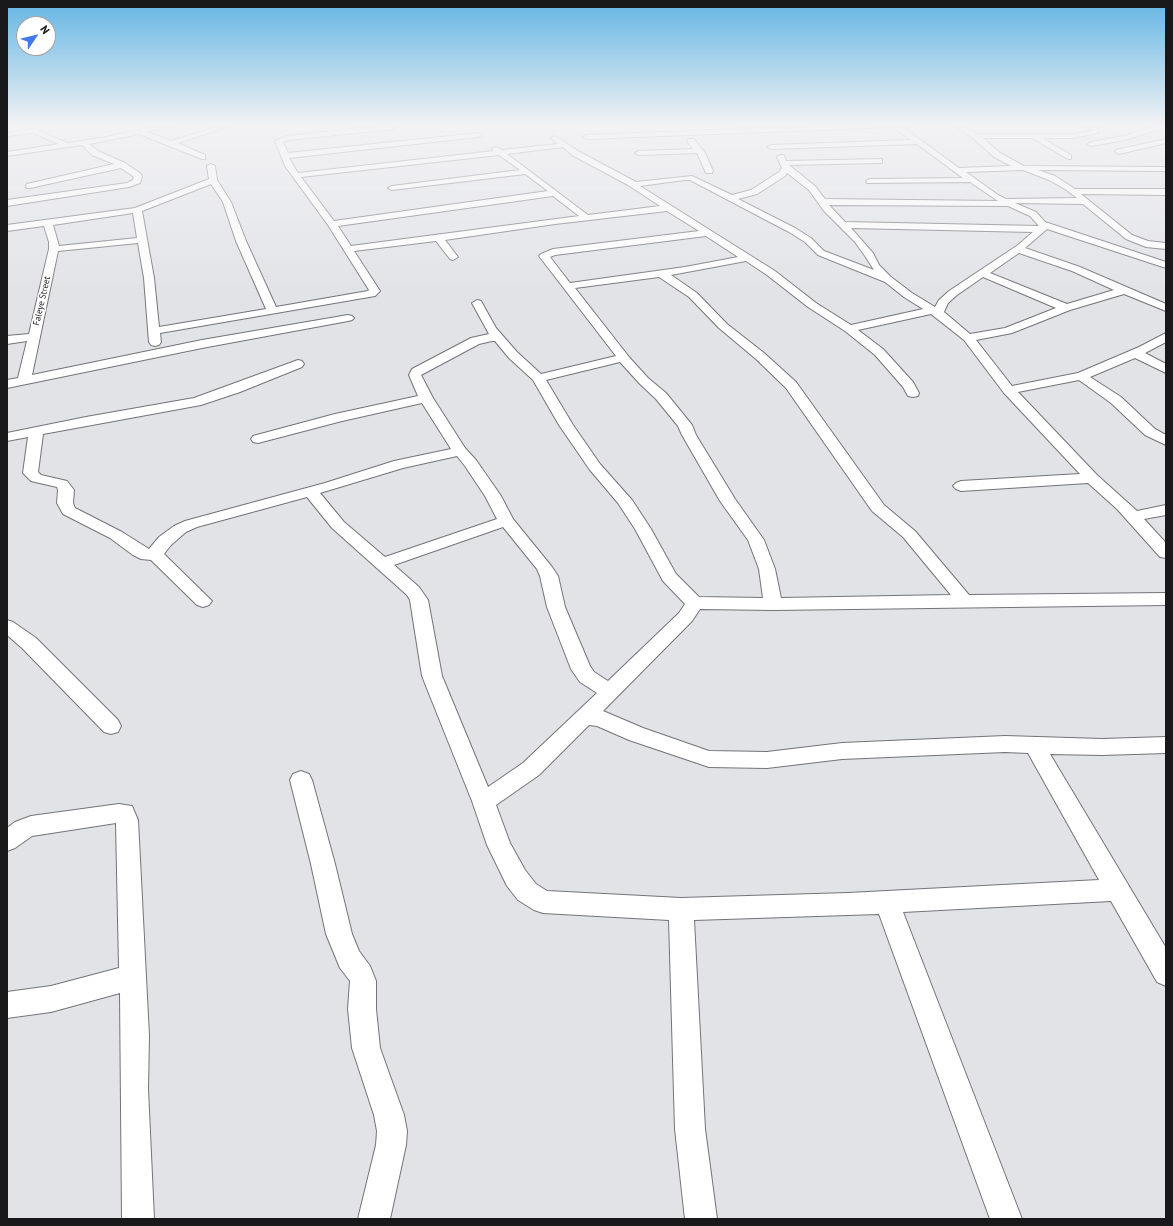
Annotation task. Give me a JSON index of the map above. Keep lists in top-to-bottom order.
{
  "streets": {
    "street": ["Faleye Street"]
  },
  "north": "top right"
}
